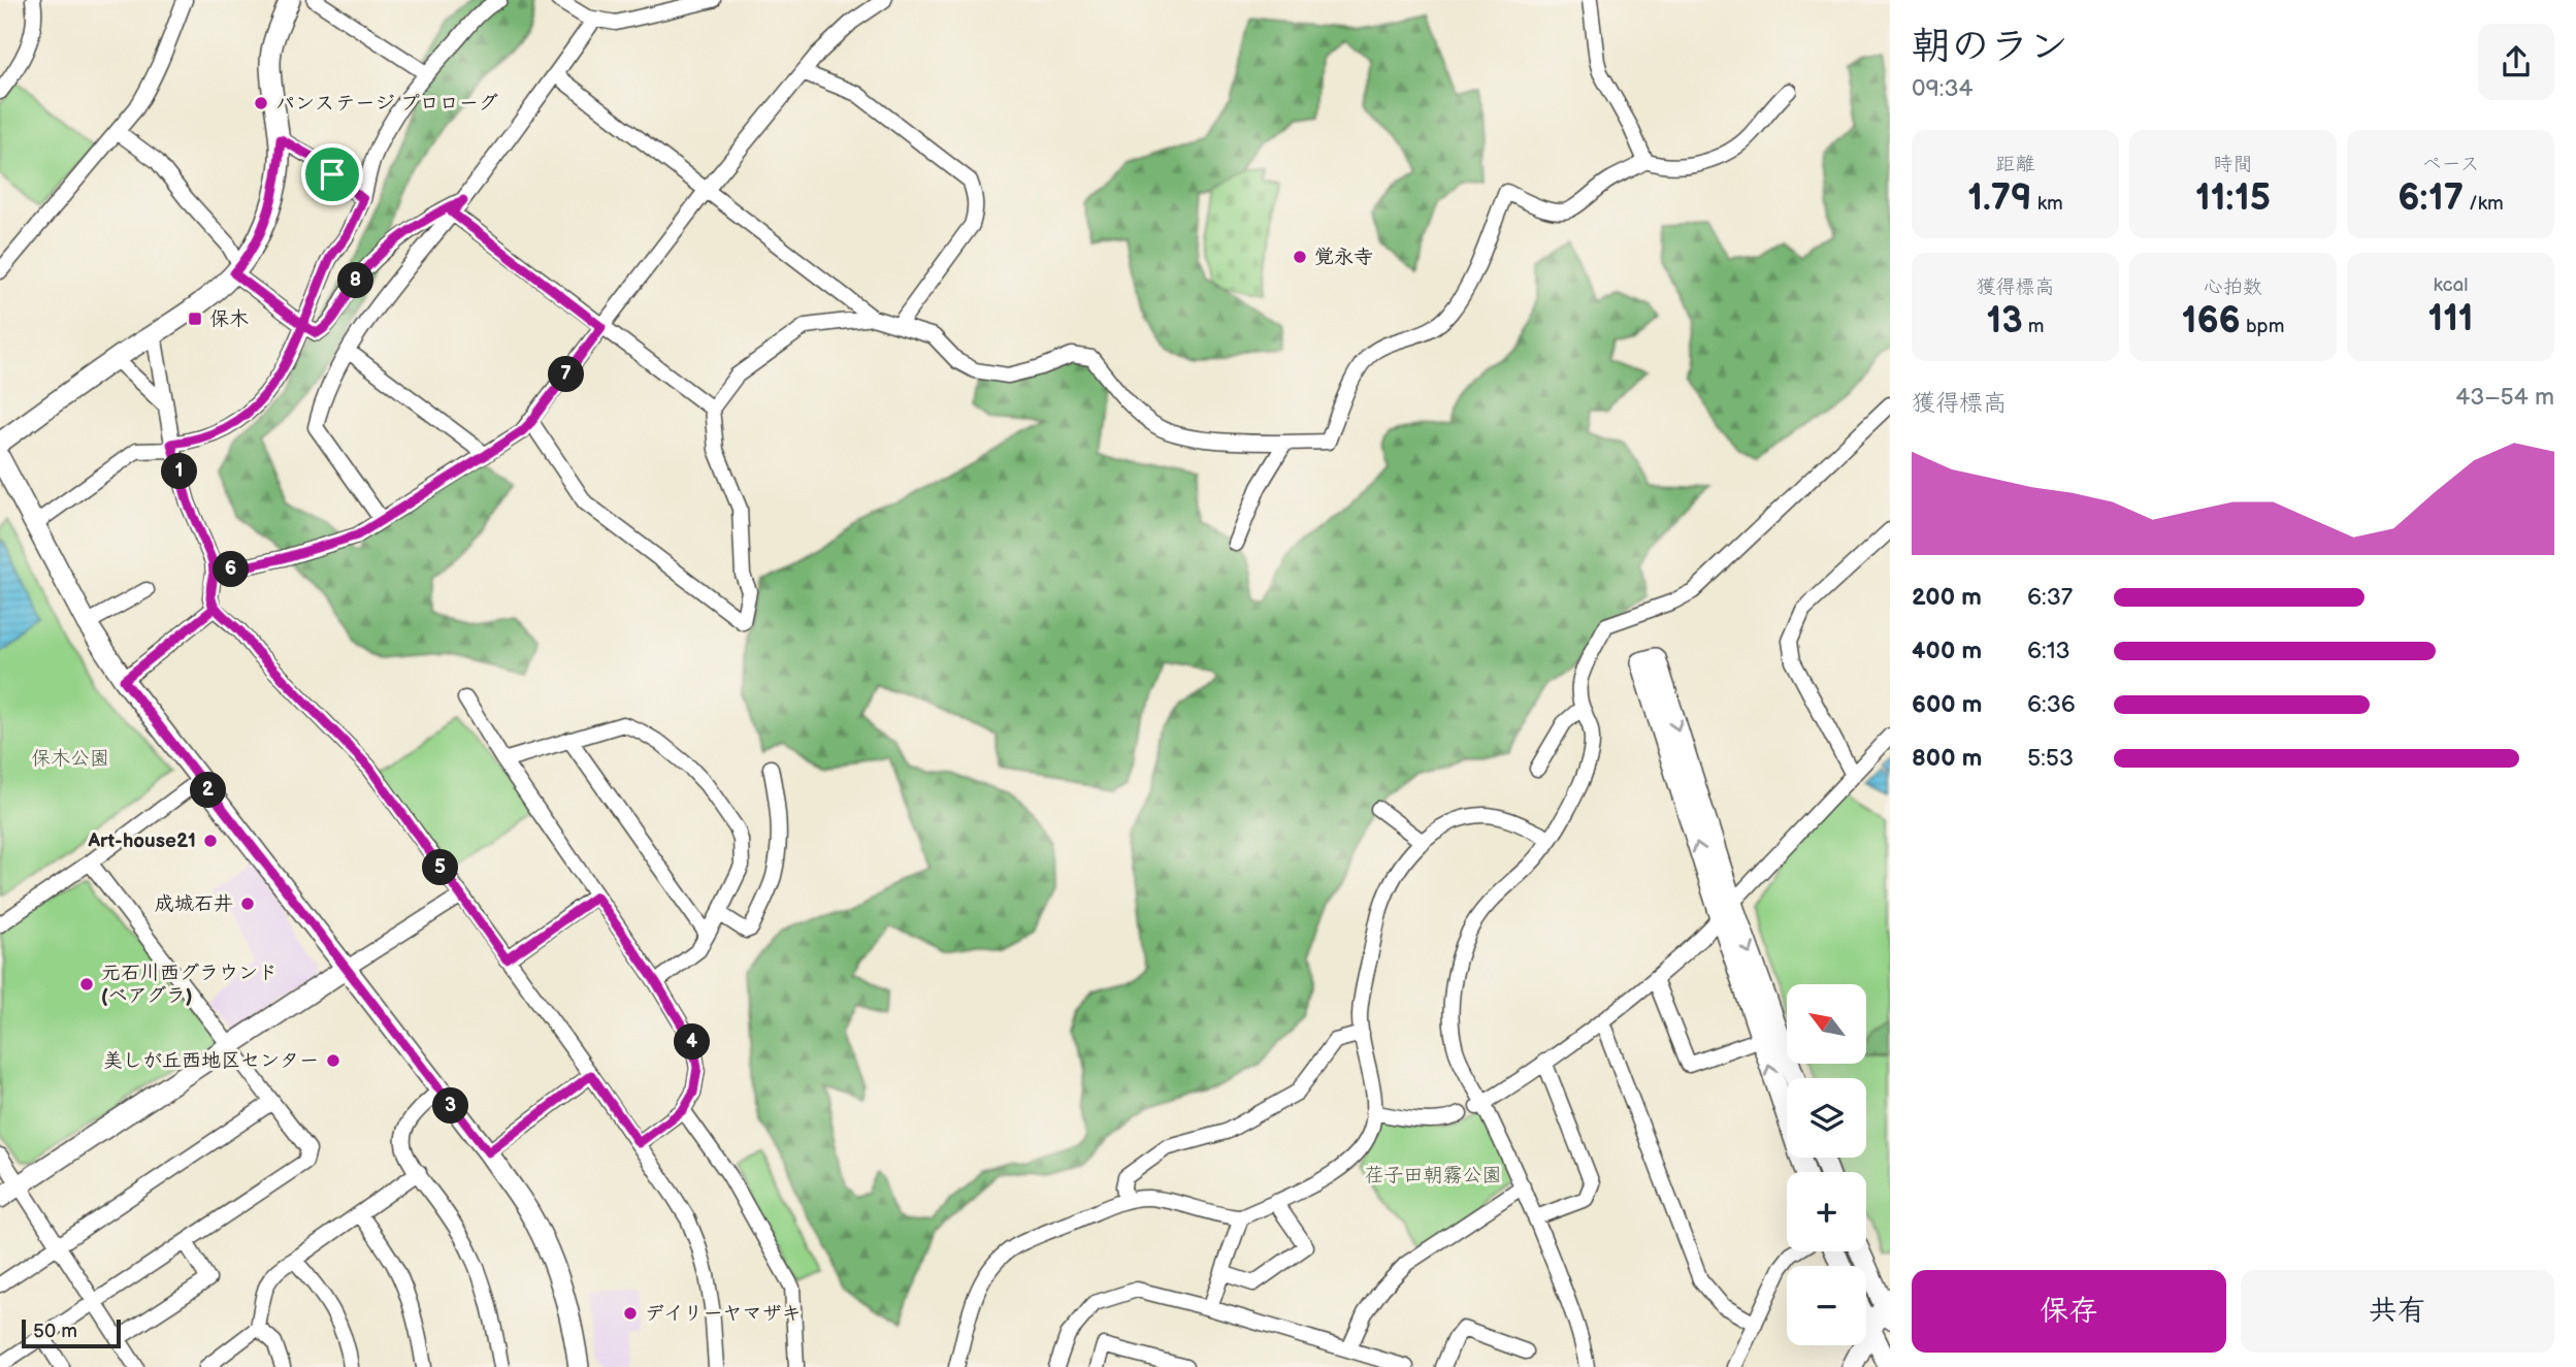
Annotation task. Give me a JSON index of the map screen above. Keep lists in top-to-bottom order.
{
  "parks": ["保木公園", "荏子田朝霧公園"],
  "places": {
    "other": [
      "パンステージ プロローグ",
      "覚永寺",
      "Art-house21",
      "成城石井",
      "元石川西グラウンド (ベアグラ)",
      "美しが丘西地区センター",
      "デイリーヤマザキ"
    ],
    "transit": ["保木"]
  },
  "scale_bar": "50 m",
  "north": "top left",
  "page": {
    "heading": ["朝のラン", "09:34"],
    "stats": [
      ["距離", "1.79 km"],
      ["時間", "11:15"],
      ["ペース", "6:17 /km"],
      ["獲得標高", "13 m"],
      ["心拍数", "166 bpm"],
      ["kcal", "111"]
    ],
    "pins": [
      "8",
      "7",
      "1",
      "6",
      "2",
      "5",
      "4",
      "3"
    ],
    "chart": ["獲得標高", "43–54 m"],
    "list": [
      {
        "name": "200 m",
        "note": "6:37"
      },
      {
        "name": "400 m",
        "note": "6:13"
      },
      {
        "name": "600 m",
        "note": "6:36"
      },
      {
        "name": "800 m",
        "note": "5:53"
      }
    ],
    "map_buttons": ["+", "−"],
    "buttons": ["保存", "共有"],
    "scale": "50 m"
  }
}
